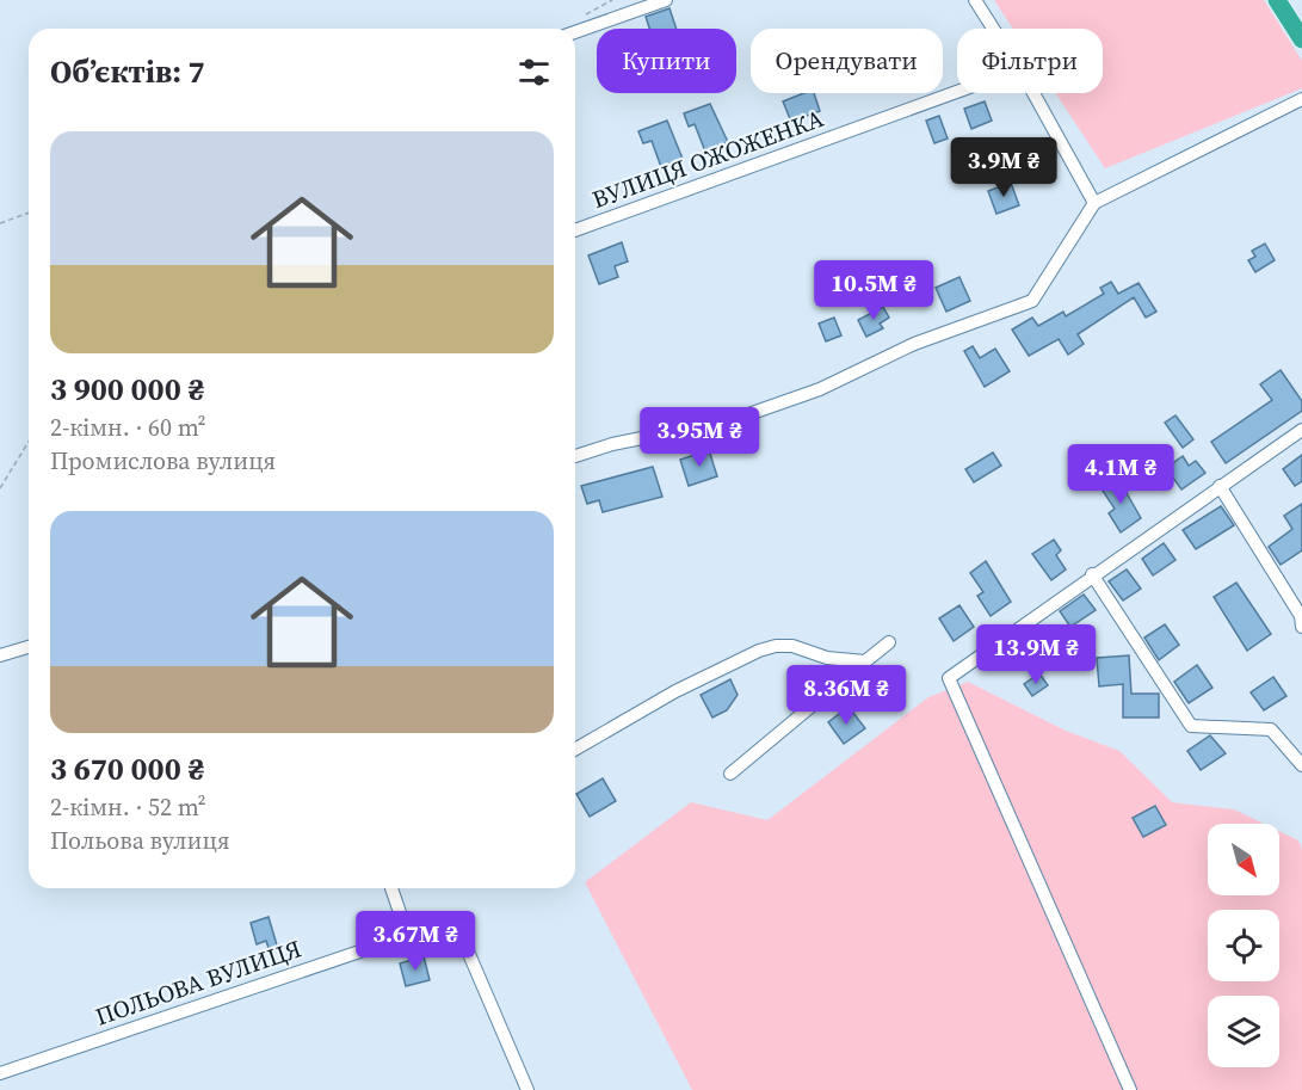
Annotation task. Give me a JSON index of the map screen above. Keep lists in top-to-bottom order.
{
  "streets": {
    "street": ["ВУЛИЦЯ ОЖОЖЕНКА", "ПОЛЬОВА ВУЛИЦЯ"]
  },
  "north": "bottom right",
  "page": {
    "chip": ["Купити", "Орендувати", "Фільтри"],
    "heading": "Об’єктів: 7",
    "list": [
      {
        "name": "3 900 000 ₴",
        "note": "2-кімн. · 60 m² · Промислова вулиця"
      },
      {
        "name": "3 670 000 ₴",
        "note": "2-кімн. · 52 m² · Польова вулиця"
      }
    ],
    "price": [
      "3.9M ₴",
      "10.5M ₴",
      "3.95M ₴",
      "4.1M ₴",
      "13.9M ₴",
      "8.36M ₴",
      "3.67M ₴"
    ]
  }
}
